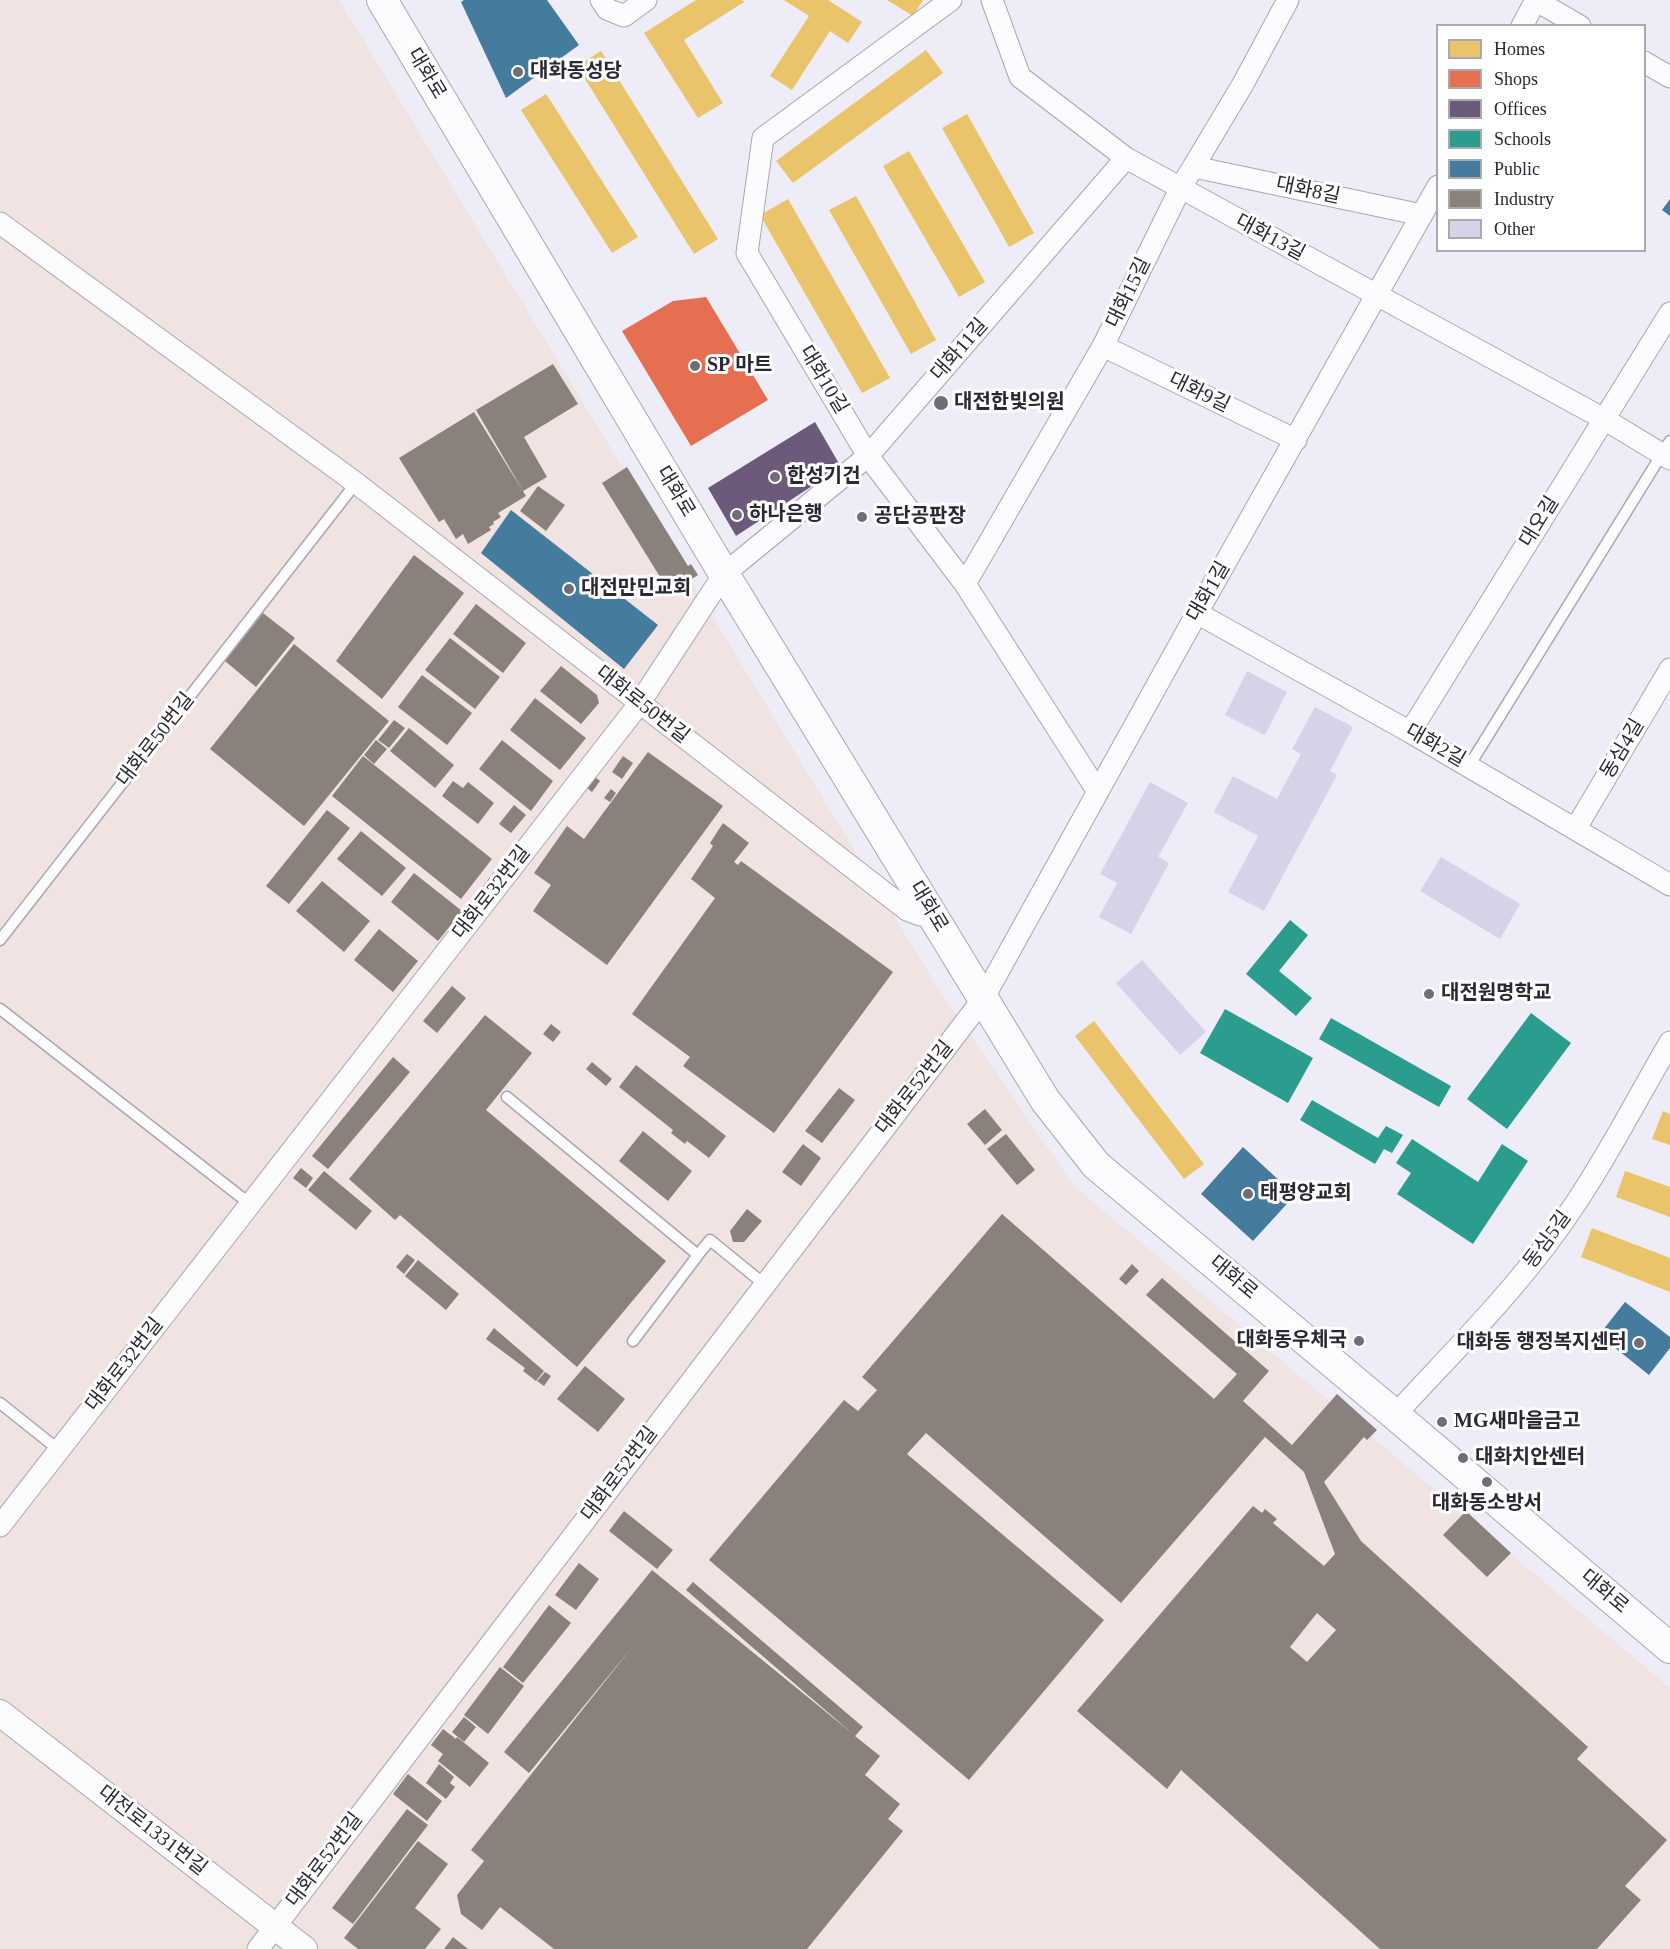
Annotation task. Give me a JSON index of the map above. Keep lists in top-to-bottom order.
{
  "streets": {
    "main road": ["대화로"],
    "street": [
      "대화8길",
      "대화13길",
      "대화15길",
      "대화11길",
      "대화10길",
      "대화9길",
      "대오길",
      "대화1길",
      "대화로50번길",
      "대화2길",
      "동심4길",
      "대화로32번길",
      "대화로52번길",
      "동심5길",
      "대전로1331번길"
    ]
  },
  "crossings": [
    ["대화로", "대화11길"],
    ["대화로", "대화1길"],
    ["대화로", "대화로50번길"],
    ["대화로", "대화로32번길"],
    ["대화로", "대화로52번길"],
    ["대화로", "동심5길"],
    ["대화8길", "대화15길"],
    ["대화8길", "대화1길"],
    ["대화13길", "대화15길"],
    ["대화13길", "대화11길"],
    ["대화13길", "대오길"],
    ["대화13길", "대화1길"],
    ["대화15길", "대화10길"],
    ["대화15길", "대화9길"],
    ["대화11길", "대화10길"],
    ["대화11길", "대화로32번길"],
    ["대화10길", "대화1길"],
    ["대화9길", "대화1길"],
    ["대오길", "대화2길"],
    ["대화1길", "대화2길"],
    ["대화1길", "대화로52번길"],
    ["대화로50번길", "대화로32번길"],
    ["대화2길", "동심4길"],
    ["대화로52번길", "대전로1331번길"]
  ],
  "places": [
    "대화동성당",
    "SP 마트",
    "대전한빛의원",
    "한성기건",
    "하나은행",
    "공단공판장",
    "대전만민교회",
    "대전원명학교",
    "태평양교회",
    "대화동우체국",
    "대화동 행정복지센터",
    "MG새마을금고",
    "대화치안센터",
    "대화동소방서"
  ],
  "legend": [
    "Homes",
    "Shops",
    "Offices",
    "Schools",
    "Public",
    "Industry",
    "Other"
  ]
}
